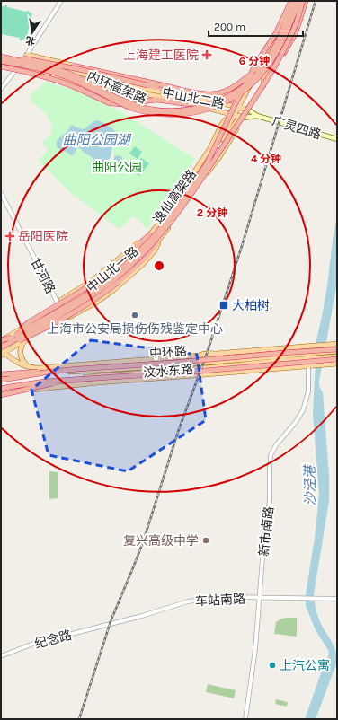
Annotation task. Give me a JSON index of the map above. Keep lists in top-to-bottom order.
{
  "streets": {
    "highway": ["内环高架路", "逸仙高架路", "中环路"],
    "main road": [
      "中山北二路",
      "广灵四路",
      "中山北一路",
      "汶水东路"
    ],
    "street": [
      "甘河路",
      "新市南路",
      "车站南路",
      "纪念路"
    ]
  },
  "crossings": [
    ["内环高架路", "中山北二路"],
    ["内环高架路", "中山北一路"],
    ["中山北二路", "广灵四路"],
    ["中山北二路", "中山北一路"],
    ["广灵四路", "中山北一路"],
    ["逸仙高架路", "中山北一路"],
    ["逸仙高架路", "汶水东路"],
    ["中山北一路", "甘河路"],
    ["中环路", "汶水东路"],
    ["汶水东路", "新市南路"],
    ["新市南路", "车站南路"],
    ["车站南路", "纪念路"]
  ],
  "water": ["曲阳公园湖", "沙泾港"],
  "parks": ["曲阳公园"],
  "places": {
    "health": ["上海建工医院", "岳阳医院"],
    "transit": ["大柏树"],
    "other": ["上海市公安局损伤伤残鉴定中心", "复兴高级中学", "上汽公寓"]
  },
  "scale_bar": "200 m",
  "north": "bottom",
  "rings": ["6 分钟", "4 分钟", "2 分钟"]
}
